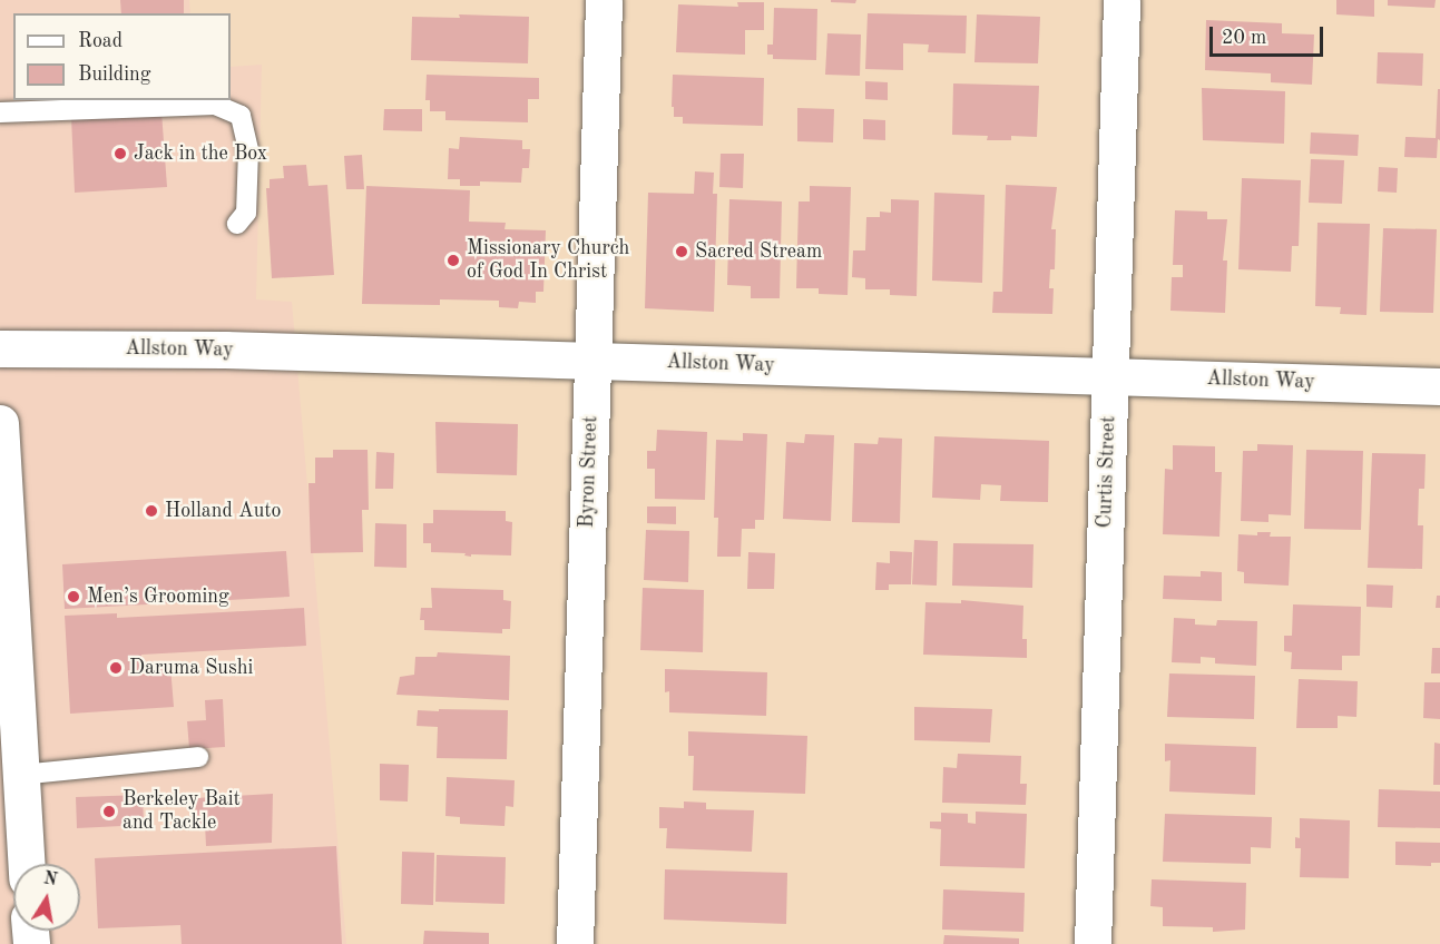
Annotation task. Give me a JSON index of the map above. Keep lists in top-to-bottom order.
{
  "streets": {
    "street": ["Allston Way", "Byron Street", "Curtis Street"]
  },
  "crossings": [
    ["Allston Way", "Byron Street"],
    ["Allston Way", "Curtis Street"]
  ],
  "places": [
    "Jack in the Box",
    "Sacred Stream",
    "Missionary Church of God In Christ",
    "Holland Auto",
    "Men’s Grooming",
    "Daruma Sushi",
    "Berkeley Bait and Tackle"
  ],
  "legend": ["Road", "Building"],
  "scale_bar": "20 m",
  "north": "top"
}
